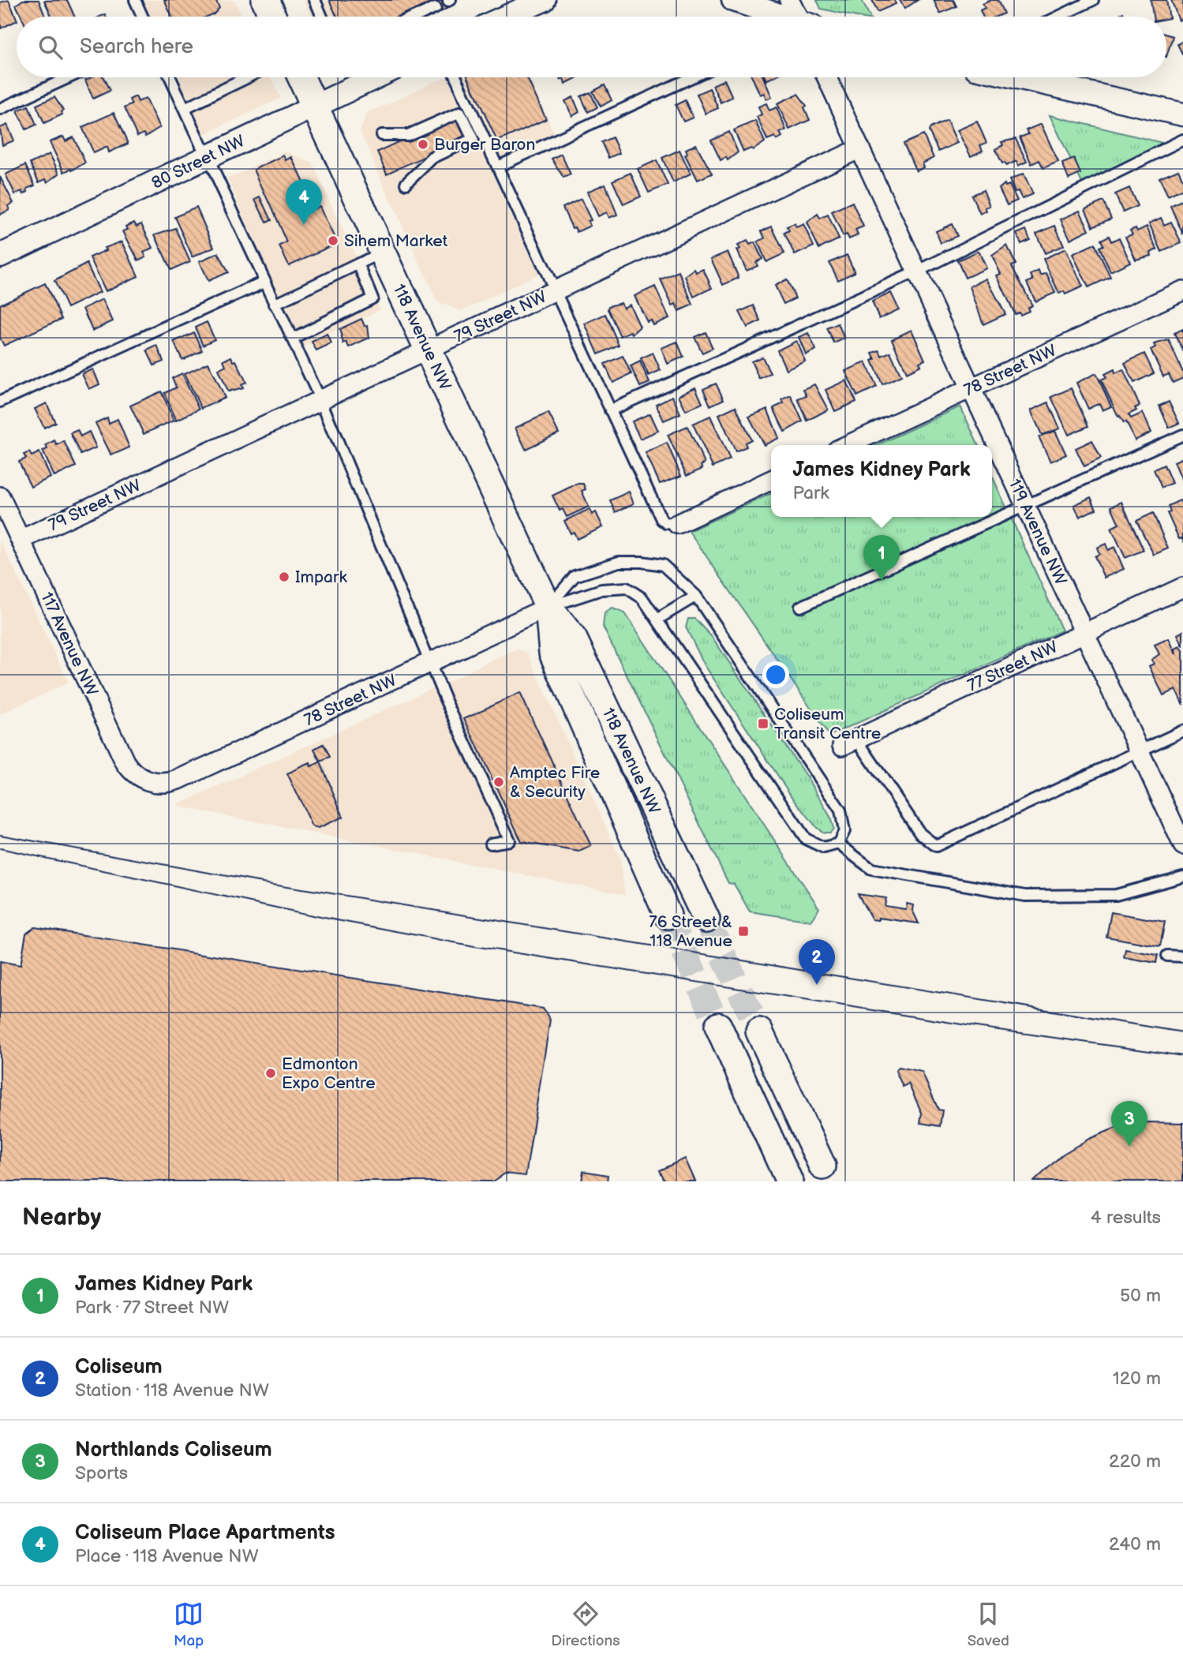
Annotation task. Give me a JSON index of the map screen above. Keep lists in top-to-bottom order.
{
  "streets": {
    "main road": ["118 Avenue NW"],
    "street": [
      "80 Street NW",
      "79 Street NW",
      "78 Street NW",
      "119 Avenue NW",
      "117 Avenue NW",
      "77 Street NW"
    ]
  },
  "crossings": [
    ["80 Street NW", "118 Avenue NW"],
    ["79 Street NW", "118 Avenue NW"],
    ["79 Street NW", "119 Avenue NW"],
    ["79 Street NW", "117 Avenue NW"],
    ["118 Avenue NW", "78 Street NW"],
    ["78 Street NW", "119 Avenue NW"],
    ["78 Street NW", "117 Avenue NW"],
    ["119 Avenue NW", "77 Street NW"]
  ],
  "places": {
    "other": [
      "Burger Baron",
      "Sihem Market",
      "Impark",
      "Amptec Fire & Security",
      "Edmonton Expo Centre"
    ],
    "transit": ["Coliseum Transit Centre", "76 Street & 118 Avenue"]
  },
  "page": {
    "search": "Search here",
    "pins": [
      "4",
      "1",
      "2",
      "3"
    ],
    "popup": ["James Kidney Park", "Park"],
    "heading": ["Nearby", "4 results"],
    "list": [
      {
        "mark": "1",
        "name": "James Kidney Park",
        "note": "Park · 77 Street NW",
        "value": "50 m"
      },
      {
        "mark": "2",
        "name": "Coliseum",
        "note": "Station · 118 Avenue NW",
        "value": "120 m"
      },
      {
        "mark": "3",
        "name": "Northlands Coliseum",
        "note": "Sports",
        "value": "220 m"
      },
      {
        "mark": "4",
        "name": "Coliseum Place Apartments",
        "note": "Place · 118 Avenue NW",
        "value": "240 m"
      }
    ],
    "nav": ["Map", "Directions", "Saved"]
  }
}
